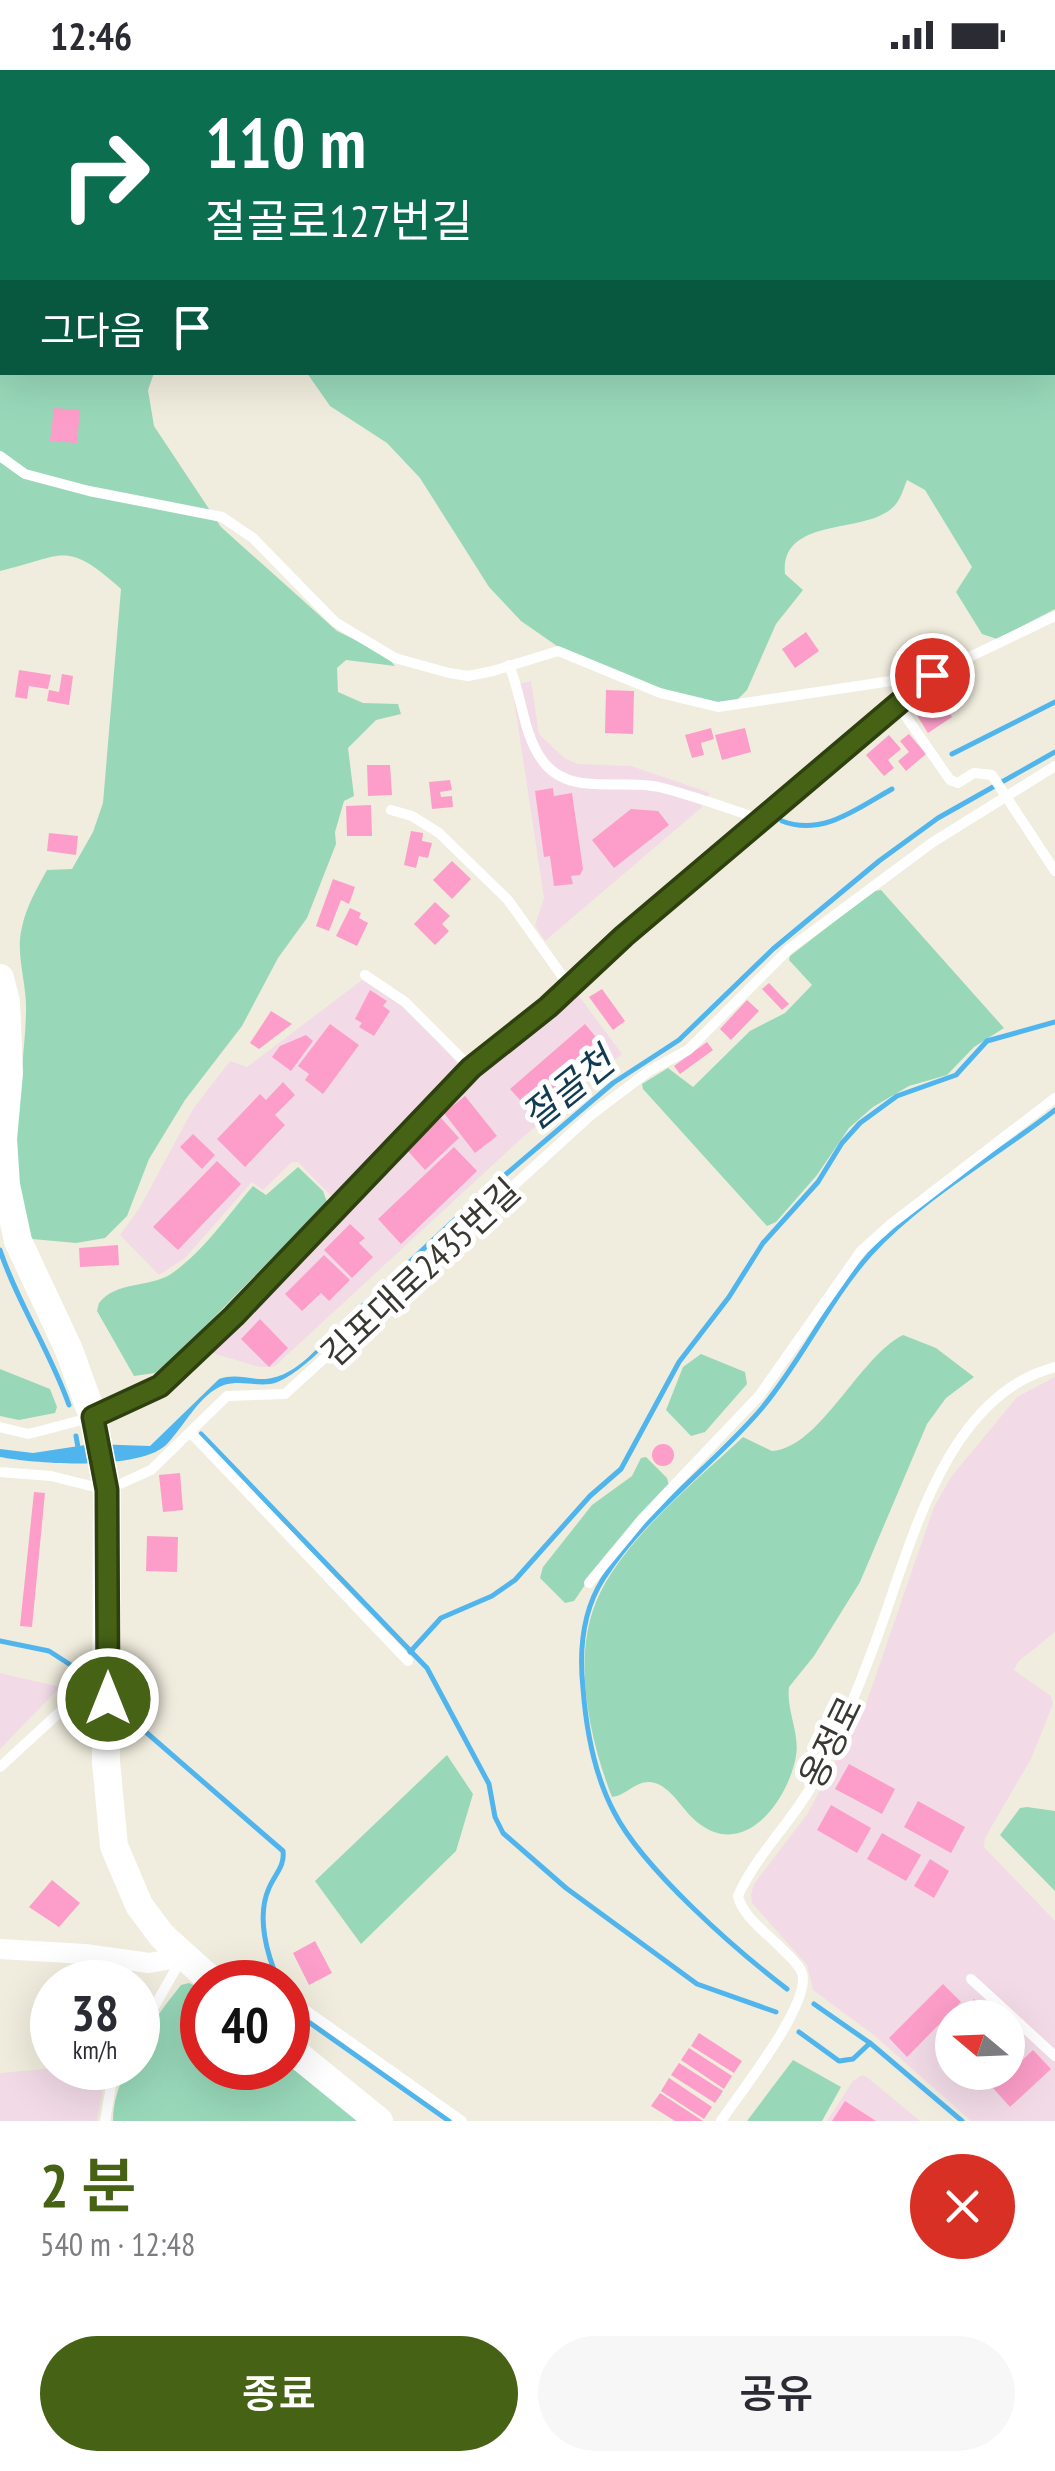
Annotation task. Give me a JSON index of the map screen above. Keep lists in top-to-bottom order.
{
  "streets": {
    "lane": ["김포대로2435번길", "옹정로"]
  },
  "water": ["절골천"],
  "north": "left",
  "page": {
    "status": "12:46",
    "turn": ["110 m", "절골로127번길"],
    "then": "그다음",
    "speed": "38 km/h",
    "limit": "40",
    "heading": ["2 분", "540 m · 12:48"],
    "buttons": ["종료", "공유"]
  }
}
